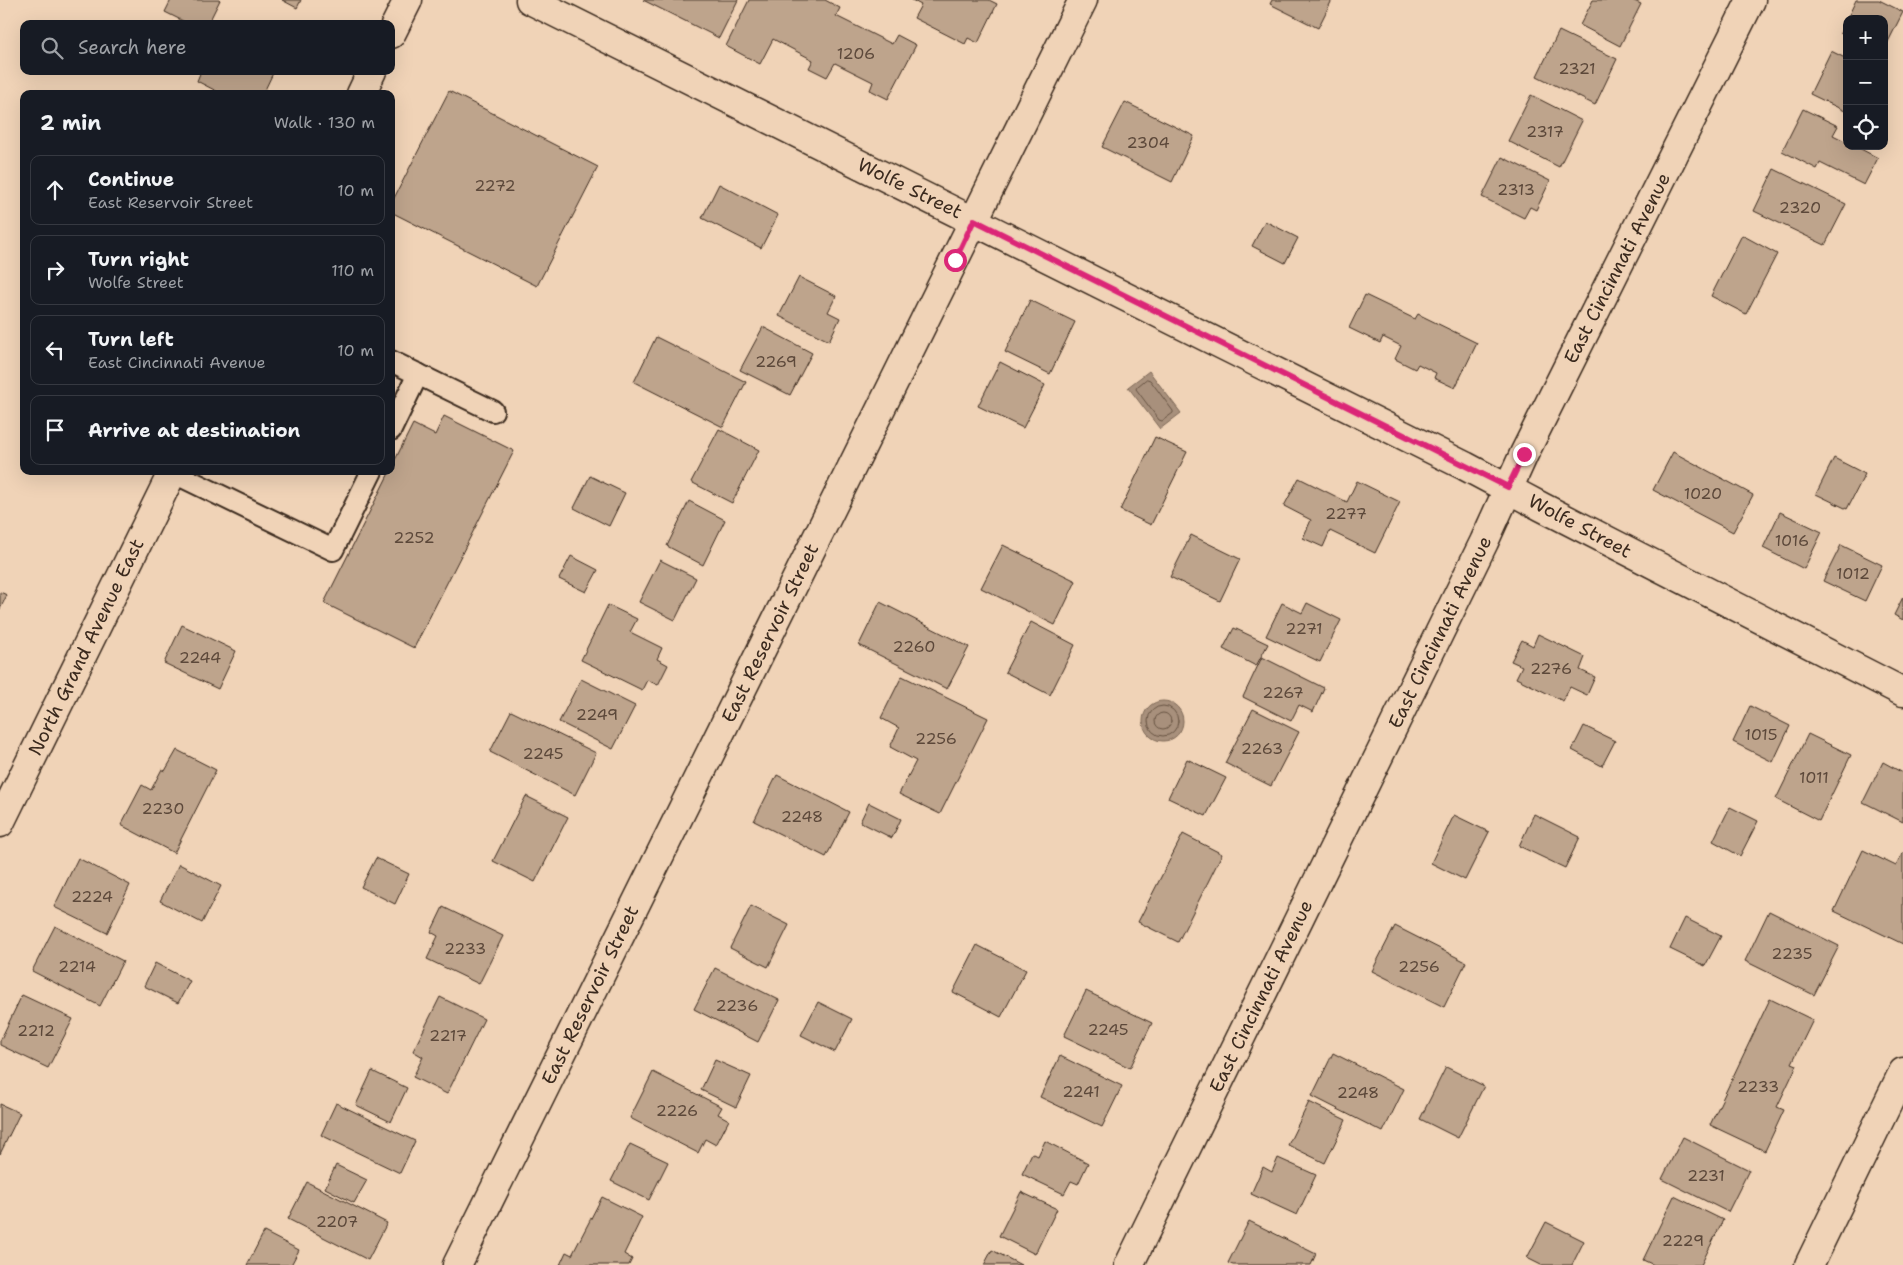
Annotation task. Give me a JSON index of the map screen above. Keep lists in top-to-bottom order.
{
  "streets": {
    "street": [
      "Wolfe Street",
      "East Cincinnati Avenue",
      "East Reservoir Street",
      "North Grand Avenue East"
    ]
  },
  "crossings": [
    ["Wolfe Street", "East Cincinnati Avenue"],
    ["Wolfe Street", "East Reservoir Street"]
  ],
  "house_numbers": [
    "1206",
    "2321",
    "2317",
    "2304",
    "2272",
    "2313",
    "2320",
    "2269",
    "1020",
    "2277",
    "2252",
    "1016",
    "1012",
    "2271",
    "2260",
    "2244",
    "2276",
    "2267",
    "2249",
    "1015",
    "2256",
    "2263",
    "2245",
    "1011",
    "2230",
    "2248",
    "2224",
    "2233",
    "2235",
    "2214",
    "2256",
    "2236",
    "2245",
    "2212",
    "2217",
    "2233",
    "2241",
    "2248",
    "2226",
    "2231",
    "2207",
    "2229"
  ],
  "page": {
    "map_buttons": ["+", "−"],
    "search": "Search here",
    "heading": ["2 min", "Walk · 130 m"],
    "list": [
      ["Continue", "East Reservoir Street", "10 m"],
      ["Turn right", "Wolfe Street", "110 m"],
      ["Turn left", "East Cincinnati Avenue", "10 m"],
      "Arrive at destination"
    ]
  }
}
